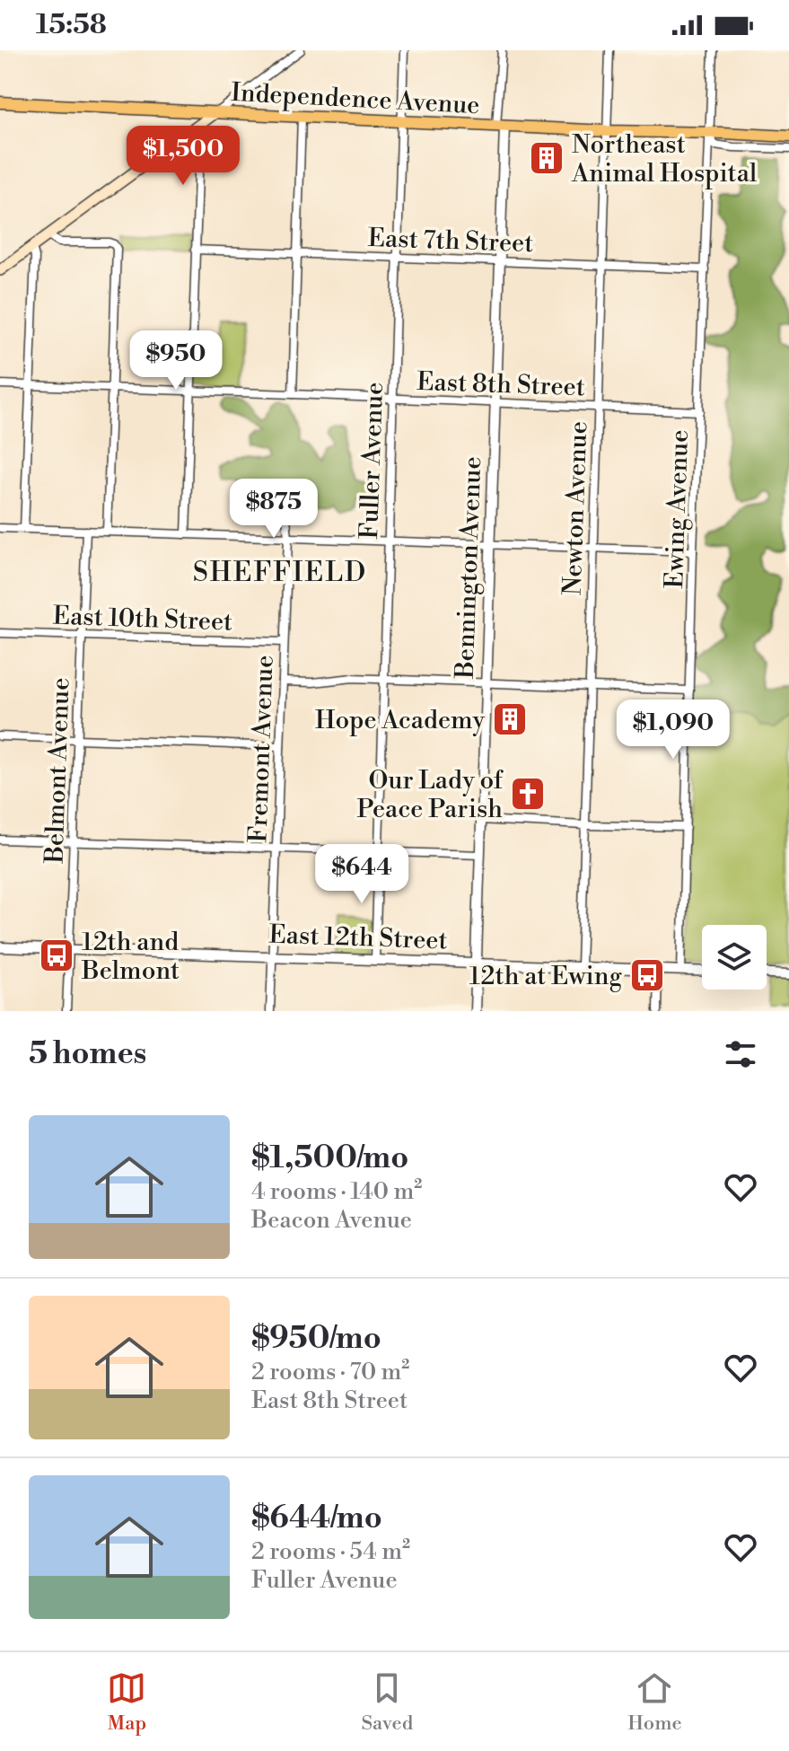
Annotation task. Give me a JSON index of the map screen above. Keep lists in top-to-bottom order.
{
  "streets": {
    "main road": ["Independence Avenue"],
    "street": [
      "East 7th Street",
      "East 8th Street",
      "Fuller Avenue",
      "Newton Avenue",
      "Ewing Avenue",
      "Bennington Avenue",
      "East 10th Street",
      "Fremont Avenue",
      "Belmont Avenue",
      "East 12th Street"
    ]
  },
  "crossings": [
    ["Independence Avenue", "Fuller Avenue"],
    ["Independence Avenue", "Newton Avenue"],
    ["Independence Avenue", "Ewing Avenue"],
    ["Independence Avenue", "Bennington Avenue"],
    ["East 7th Street", "Fuller Avenue"],
    ["East 7th Street", "Newton Avenue"],
    ["East 7th Street", "Ewing Avenue"],
    ["East 7th Street", "Bennington Avenue"],
    ["East 8th Street", "Fuller Avenue"],
    ["East 8th Street", "Newton Avenue"],
    ["East 8th Street", "Ewing Avenue"],
    ["East 8th Street", "Bennington Avenue"],
    ["Fuller Avenue", "East 12th Street"],
    ["Newton Avenue", "East 12th Street"],
    ["Ewing Avenue", "East 12th Street"],
    ["Bennington Avenue", "East 12th Street"],
    ["East 10th Street", "Fremont Avenue"],
    ["East 10th Street", "Belmont Avenue"],
    ["Fremont Avenue", "East 12th Street"],
    ["Belmont Avenue", "East 12th Street"]
  ],
  "districts": ["SHEFFIELD"],
  "places": {
    "building": ["Northeast Animal Hospital", "Hope Academy"],
    "church": ["Our Lady of Peace Parish"],
    "bus stop": ["12th and Belmont", "12th at Ewing"]
  },
  "page": {
    "status": "15:58",
    "price": [
      "$1,500",
      "$950",
      "$875",
      "$1,090",
      "$644"
    ],
    "heading": "5 homes",
    "list": [
      {
        "name": "$1,500/mo",
        "note": "4 rooms · 140 m² · Beacon Avenue"
      },
      {
        "name": "$950/mo",
        "note": "2 rooms · 70 m² · East 8th Street"
      },
      {
        "name": "$644/mo",
        "note": "2 rooms · 54 m² · Fuller Avenue"
      }
    ],
    "tabs": ["Map", "Saved", "Home"]
  }
}
